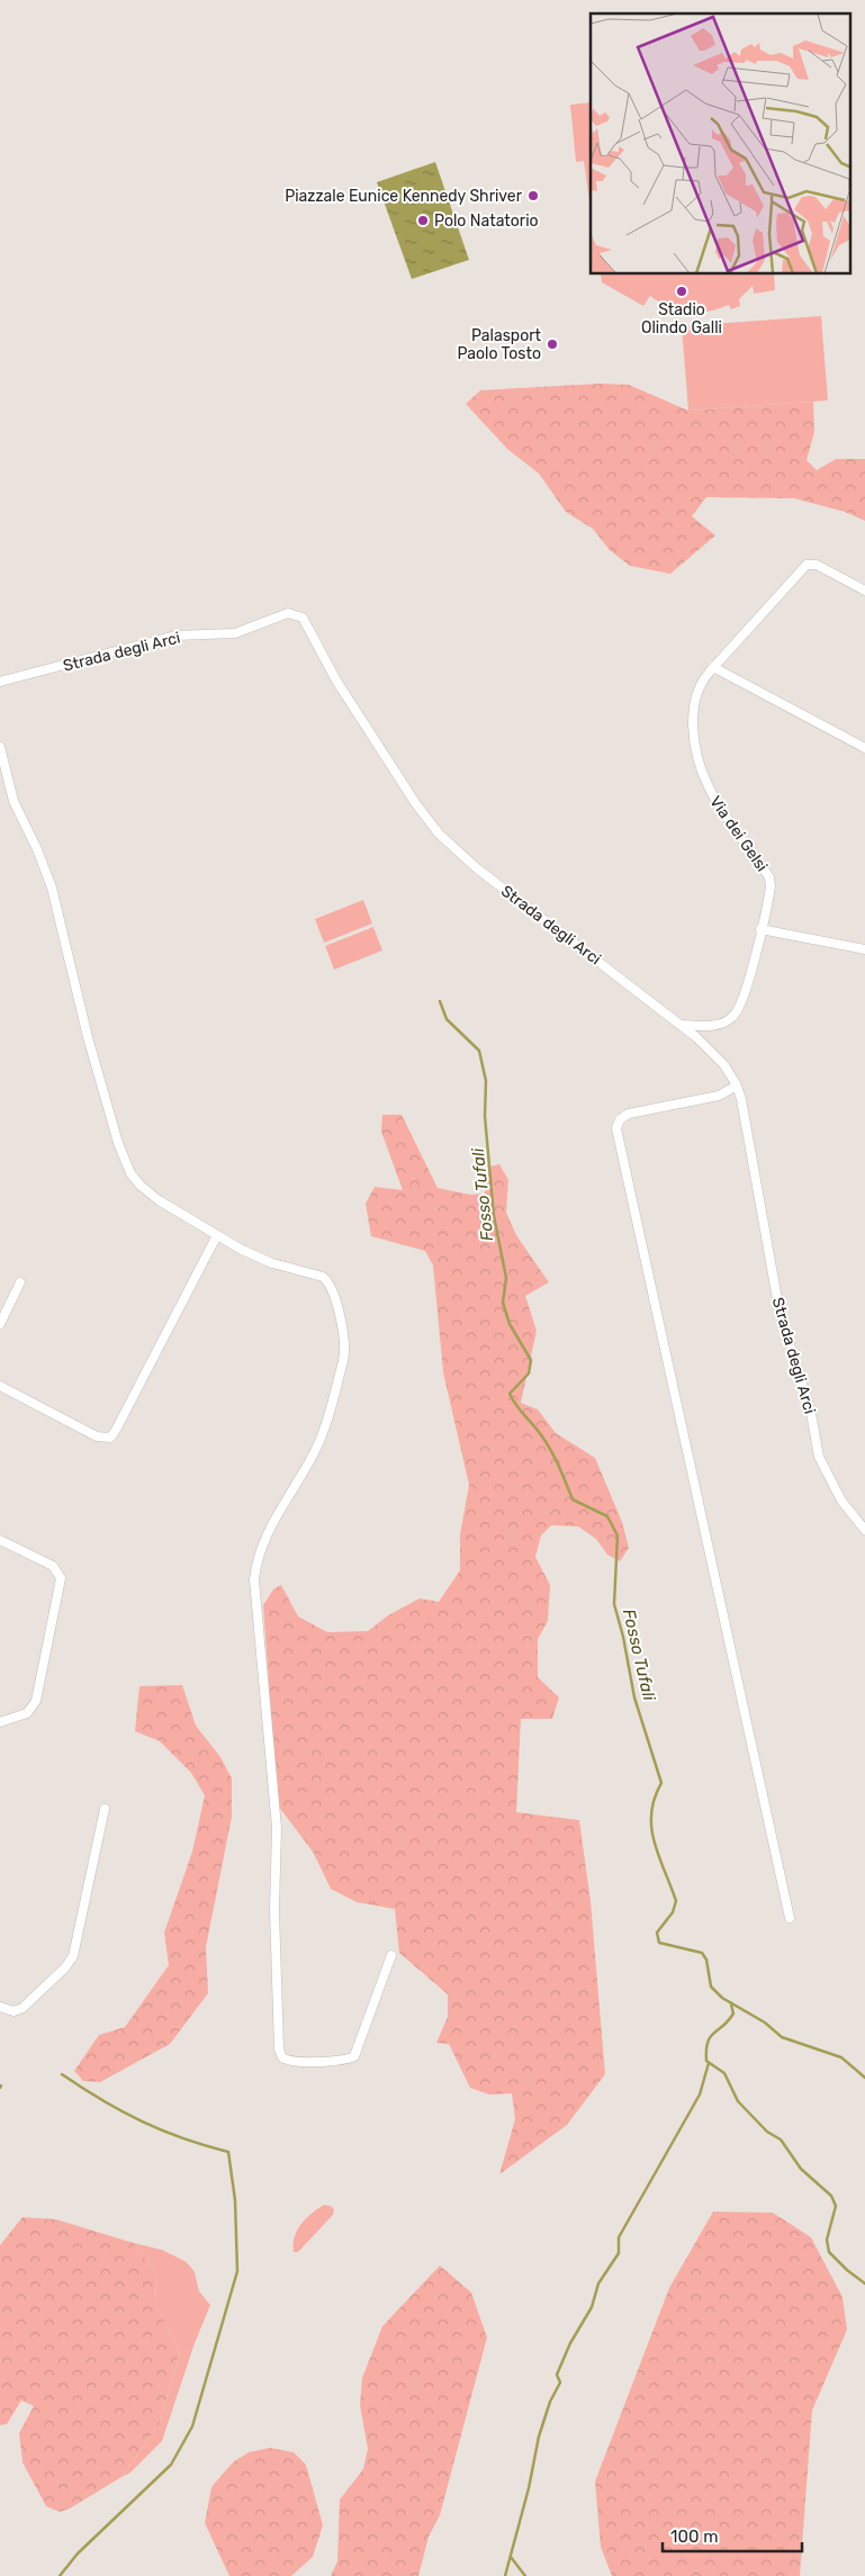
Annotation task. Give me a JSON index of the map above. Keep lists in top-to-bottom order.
{
  "streets": {
    "street": ["Strada degli Arci", "Via dei Gelsi"]
  },
  "crossings": [
    ["Strada degli Arci", "Via dei Gelsi"]
  ],
  "water": ["Fosso Tufali"],
  "places": [
    "Piazzale Eunice Kennedy Shriver",
    "Polo Natatorio",
    "Stadio Olindo Galli",
    "Palasport Paolo Tosto"
  ],
  "scale_bar": "100 m"
}
